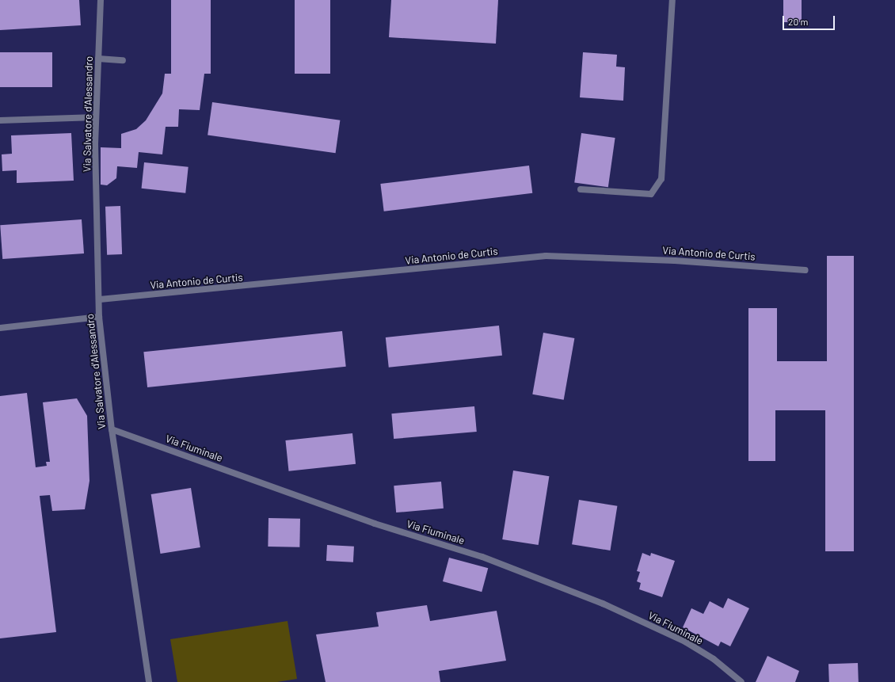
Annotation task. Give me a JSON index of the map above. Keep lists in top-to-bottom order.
{
  "streets": {
    "street": ["Via Salvatore d'Alessandro", "Via Antonio de Curtis", "Via Fiuminale"]
  },
  "crossings": [
    ["Via Salvatore d'Alessandro", "Via Antonio de Curtis"],
    ["Via Salvatore d'Alessandro", "Via Fiuminale"]
  ],
  "scale_bar": "20 m"
}
